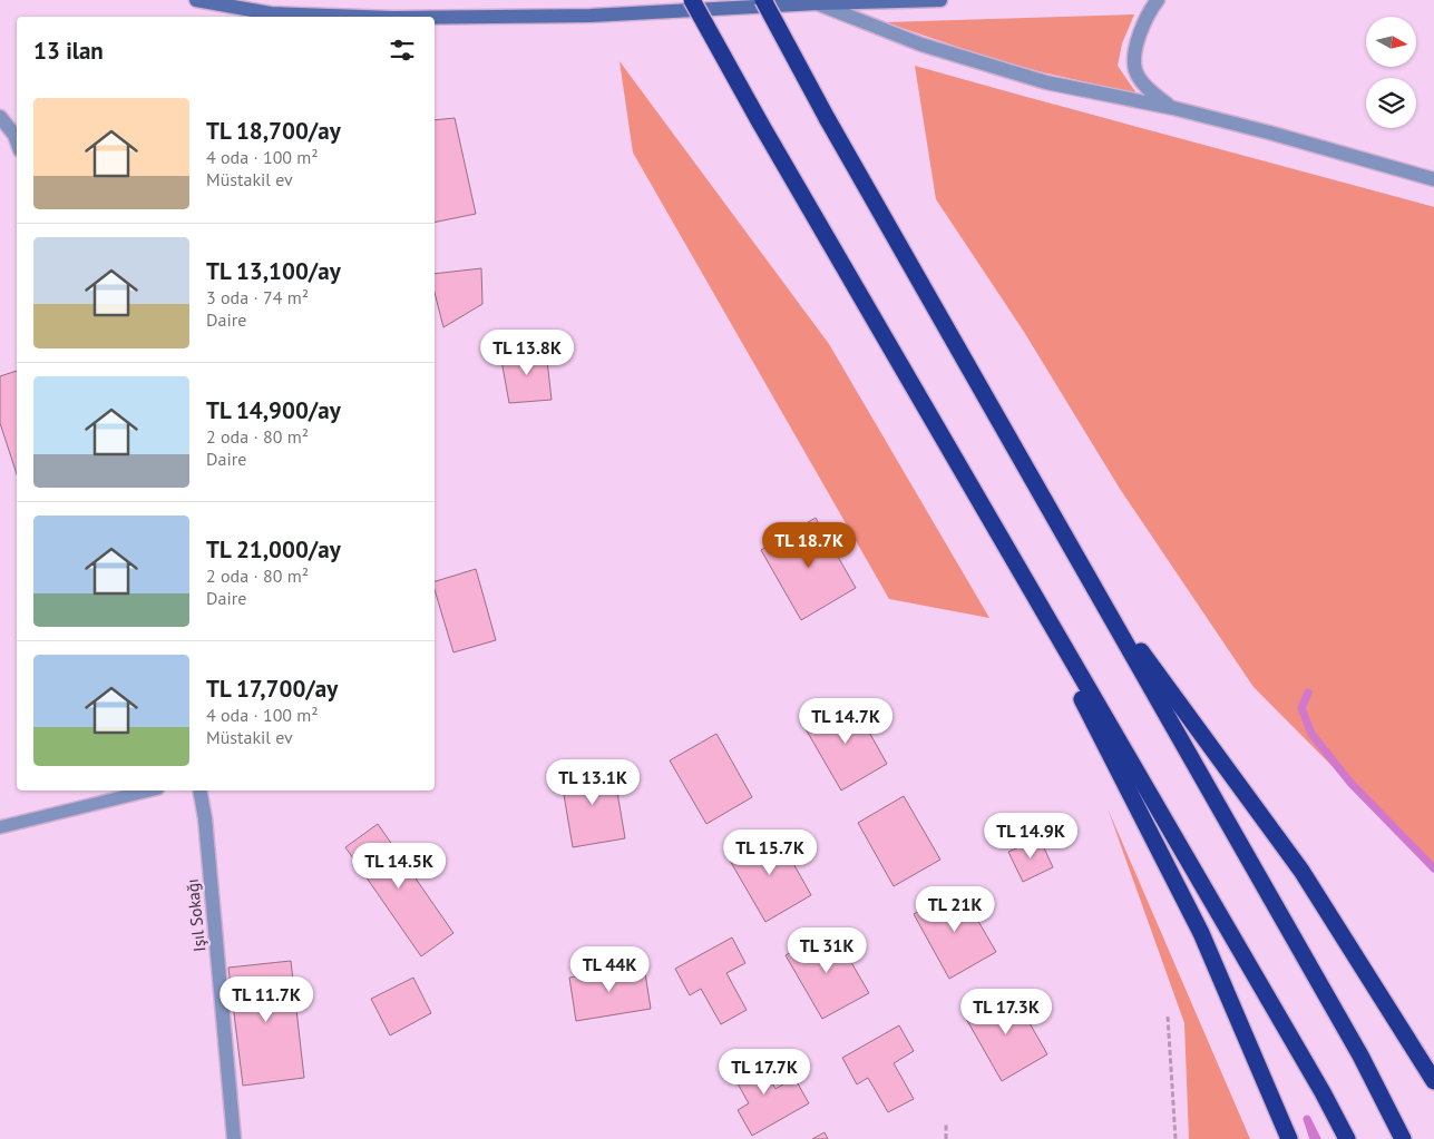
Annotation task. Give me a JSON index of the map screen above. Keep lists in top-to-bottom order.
{
  "streets": {
    "street": ["Işıl Sokağı"]
  },
  "north": "right",
  "page": {
    "heading": "13 ilan",
    "list": [
      {
        "name": "TL 18,700/ay",
        "note": "4 oda · 100 m² · Müstakil ev"
      },
      {
        "name": "TL 13,100/ay",
        "note": "3 oda · 74 m² · Daire"
      },
      {
        "name": "TL 14,900/ay",
        "note": "2 oda · 80 m² · Daire"
      },
      {
        "name": "TL 21,000/ay",
        "note": "2 oda · 80 m² · Daire"
      },
      {
        "name": "TL 17,700/ay",
        "note": "4 oda · 100 m² · Müstakil ev"
      }
    ],
    "price": [
      "TL 13.8K",
      "TL 18.7K",
      "TL 14.7K",
      "TL 13.1K",
      "TL 14.9K",
      "TL 15.7K",
      "TL 14.5K",
      "TL 21K",
      "TL 31K",
      "TL 44K",
      "TL 11.7K",
      "TL 17.3K",
      "TL 17.7K"
    ]
  }
}
